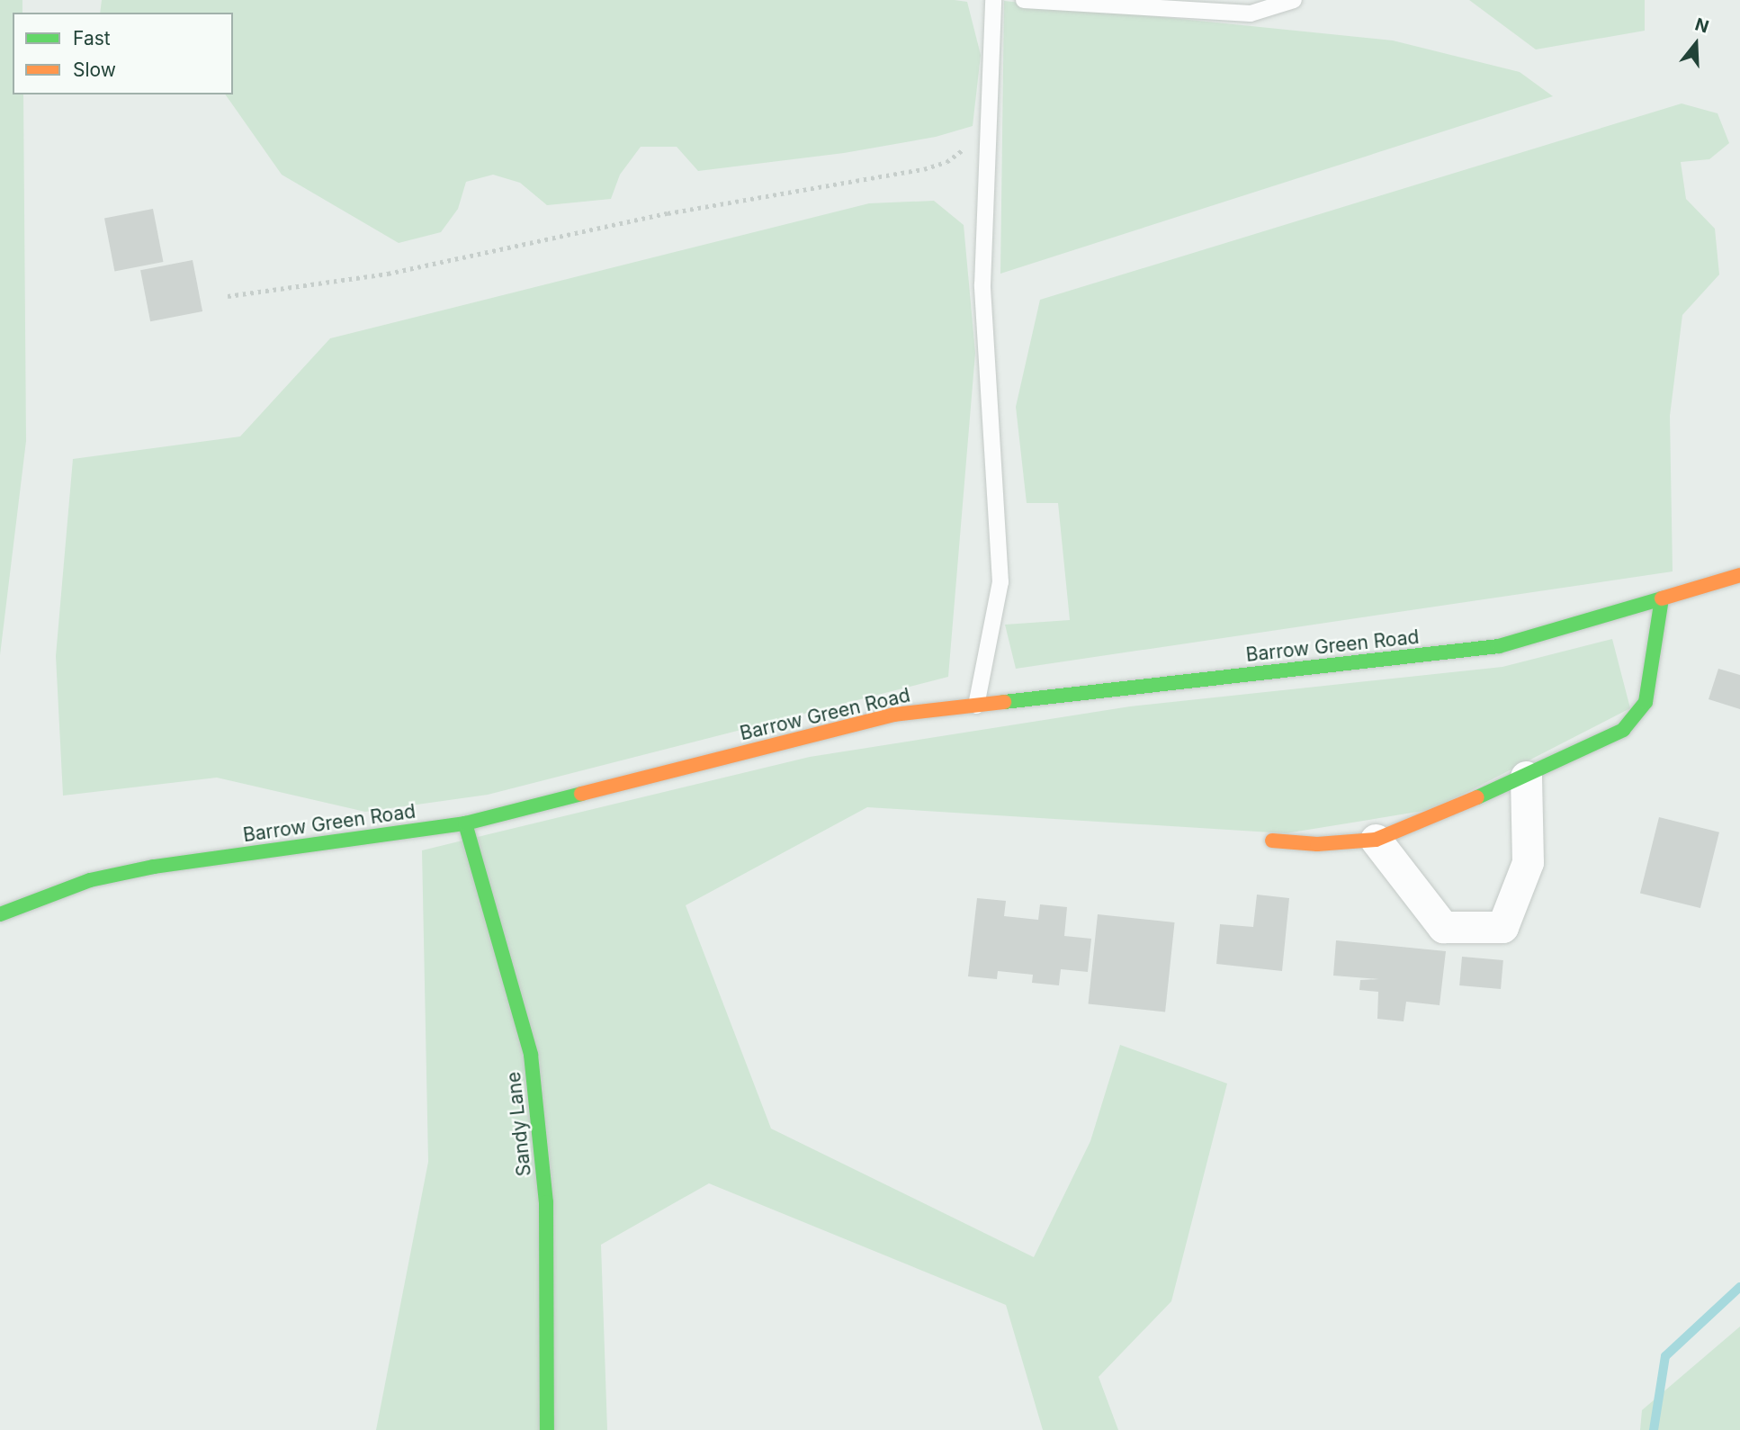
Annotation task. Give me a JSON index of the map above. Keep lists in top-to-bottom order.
{
  "streets": {
    "street": ["Barrow Green Road", "Sandy Lane"]
  },
  "crossings": [
    ["Barrow Green Road", "Sandy Lane"]
  ],
  "legend": ["Fast", "Slow"],
  "north": "top"
}
